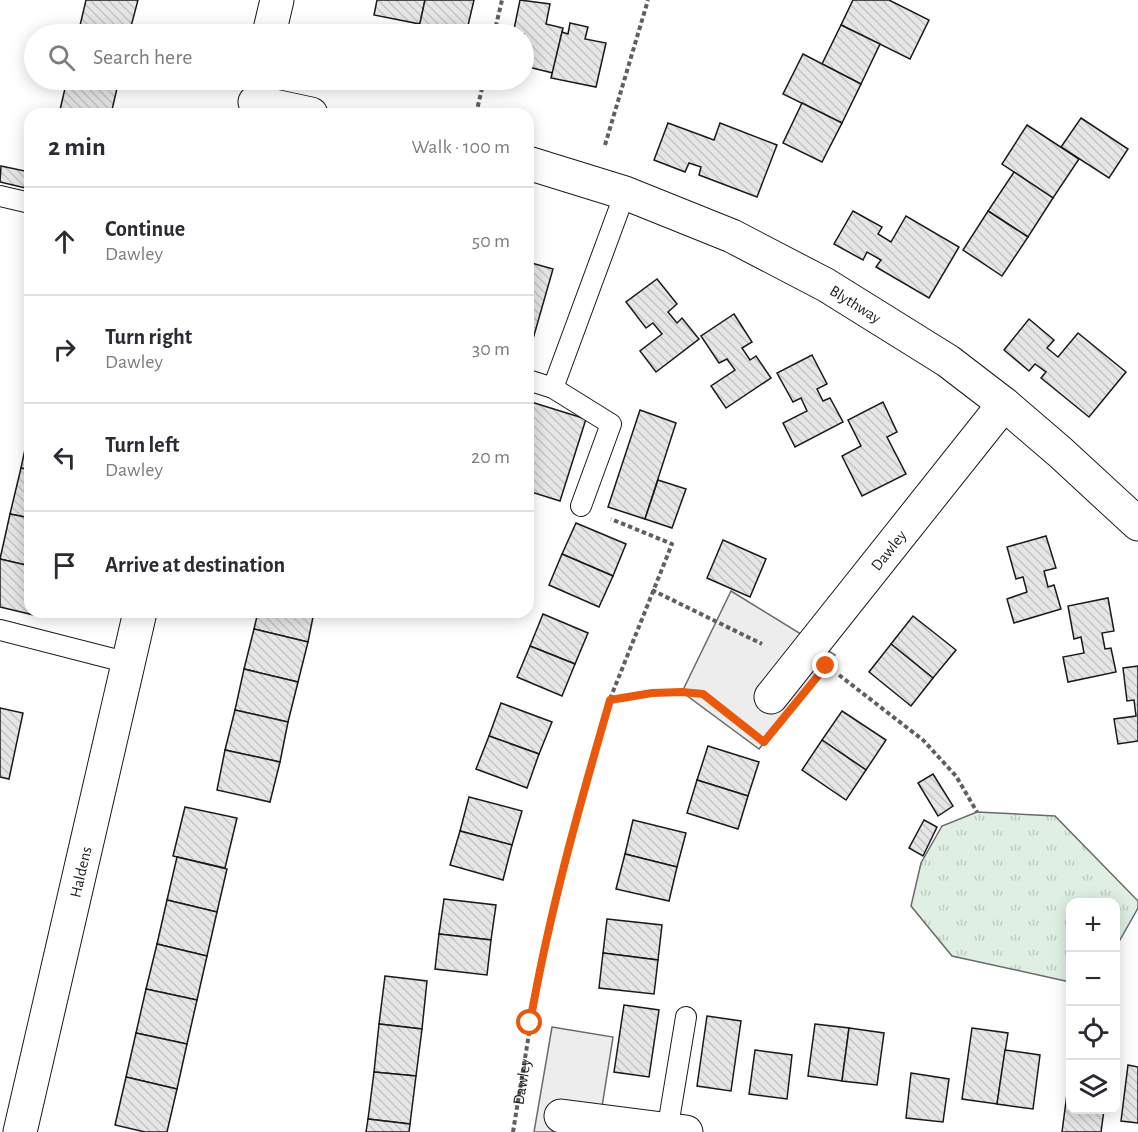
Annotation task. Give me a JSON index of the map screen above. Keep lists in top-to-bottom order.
{
  "streets": {
    "street": ["Blythway", "Dawley", "Haldens"]
  },
  "crossings": [
    ["Blythway", "Dawley"]
  ],
  "page": {
    "search": "Search here",
    "heading": ["2 min", "Walk · 100 m"],
    "list": [
      ["Continue", "Dawley", "50 m"],
      ["Turn right", "Dawley", "30 m"],
      ["Turn left", "Dawley", "20 m"],
      "Arrive at destination"
    ],
    "map_buttons": ["+", "−"]
  }
}
